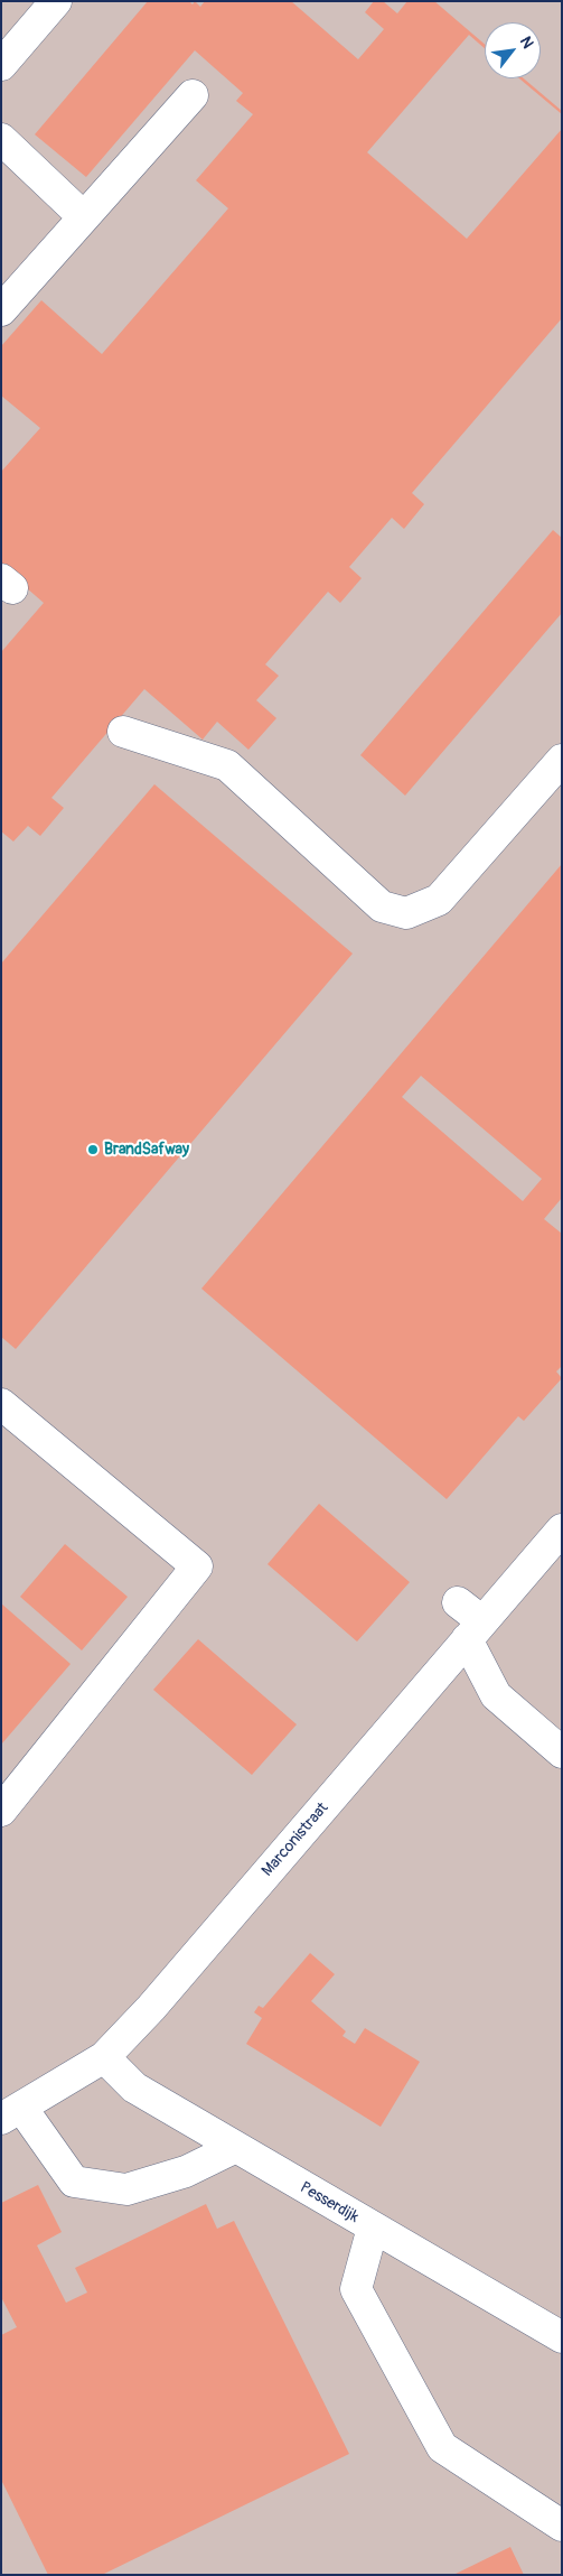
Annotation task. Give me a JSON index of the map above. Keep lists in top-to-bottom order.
{
  "streets": {
    "street": ["Marconistraat", "Pesserdijk"]
  },
  "crossings": [
    ["Marconistraat", "Pesserdijk"]
  ],
  "places": ["BrandSafway"],
  "north": "top right"
}
